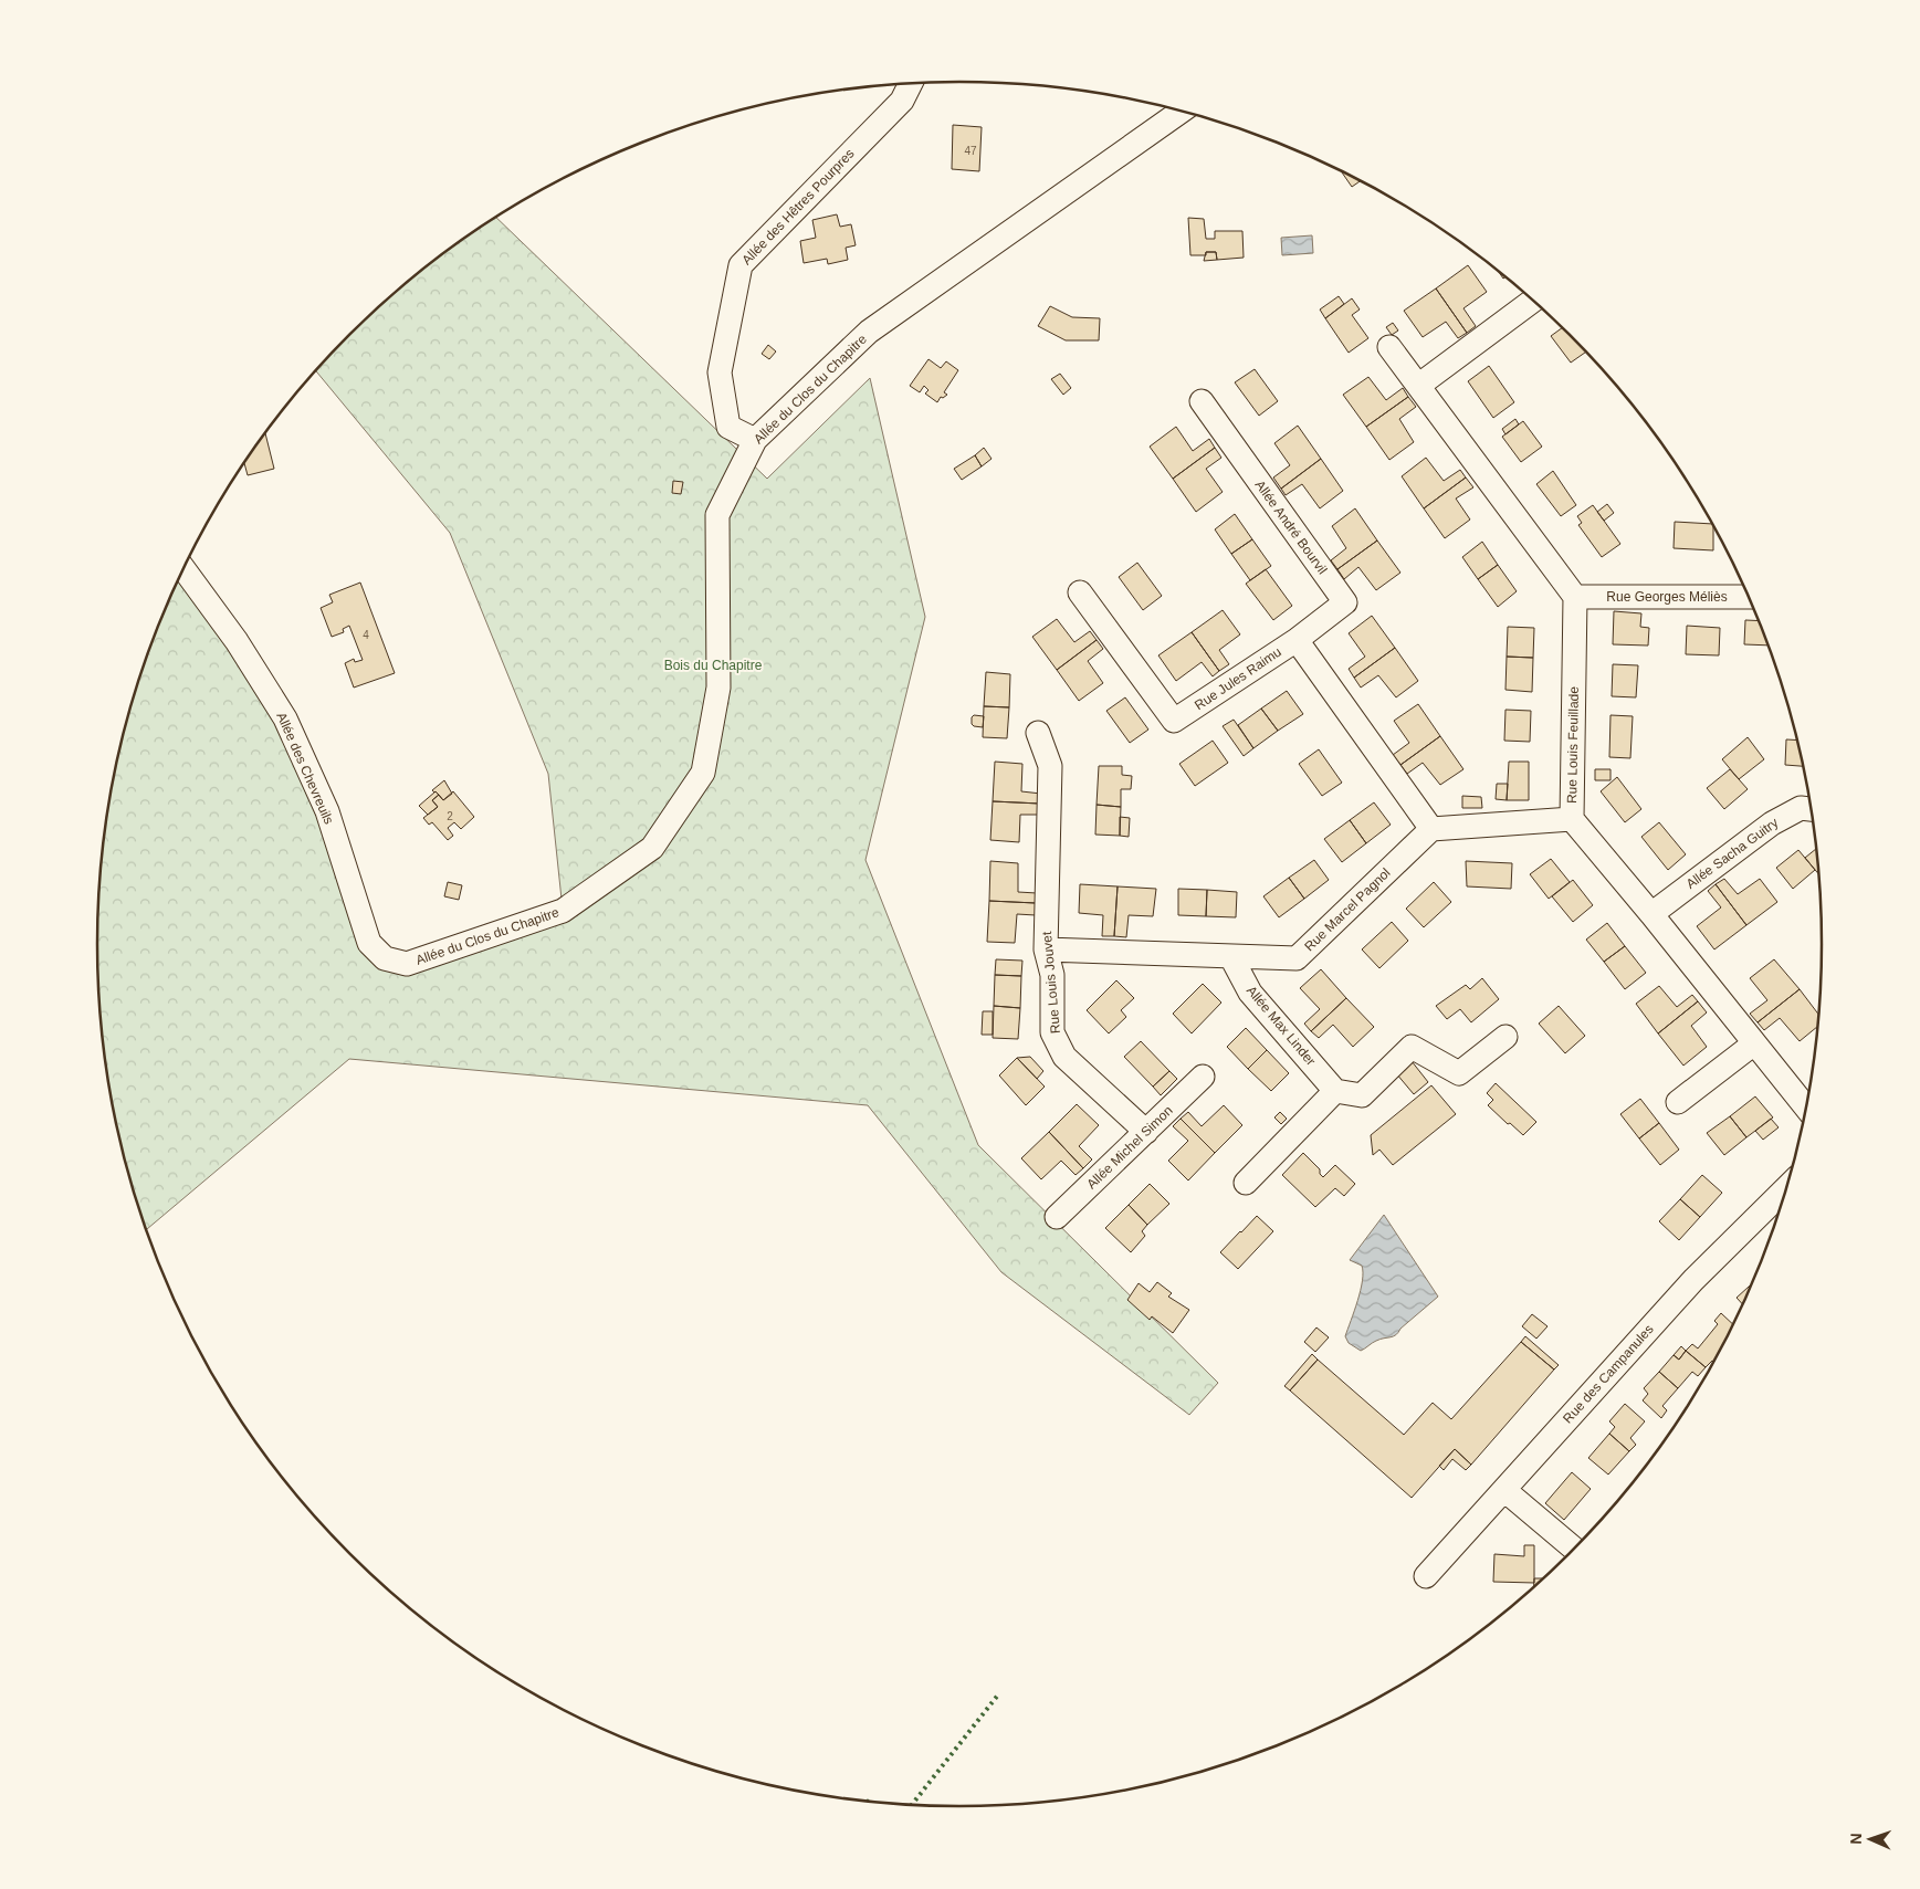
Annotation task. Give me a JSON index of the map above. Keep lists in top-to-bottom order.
{
  "streets": {
    "street": [
      "Allée des Hêtres Pourpres",
      "Allée du Clos du Chapitre",
      "Allée André Bourvil",
      "Rue Georges Méliès",
      "Rue Jules Raimu",
      "Rue Louis Feuillade",
      "Allée des Chevreuils",
      "Allée Sacha Guitry",
      "Rue Marcel Pagnol",
      "Rue Louis Jouvet",
      "Allée Max Linder",
      "Allée Michel Simon",
      "Rue des Campanules"
    ]
  },
  "crossings": [
    ["Allée des Hêtres Pourpres", "Allée du Clos du Chapitre"],
    ["Allée du Clos du Chapitre", "Allée des Chevreuils"],
    ["Allée André Bourvil", "Rue Jules Raimu"],
    ["Rue Georges Méliès", "Rue Louis Feuillade"],
    ["Rue Jules Raimu", "Rue Marcel Pagnol"],
    ["Rue Louis Feuillade", "Allée Sacha Guitry"],
    ["Rue Marcel Pagnol", "Rue Louis Jouvet"],
    ["Rue Marcel Pagnol", "Allée Max Linder"],
    ["Rue Louis Jouvet", "Allée Michel Simon"]
  ],
  "parks": ["Bois du Chapitre"],
  "house_numbers": ["47", "4", "2"],
  "north": "left"
}
